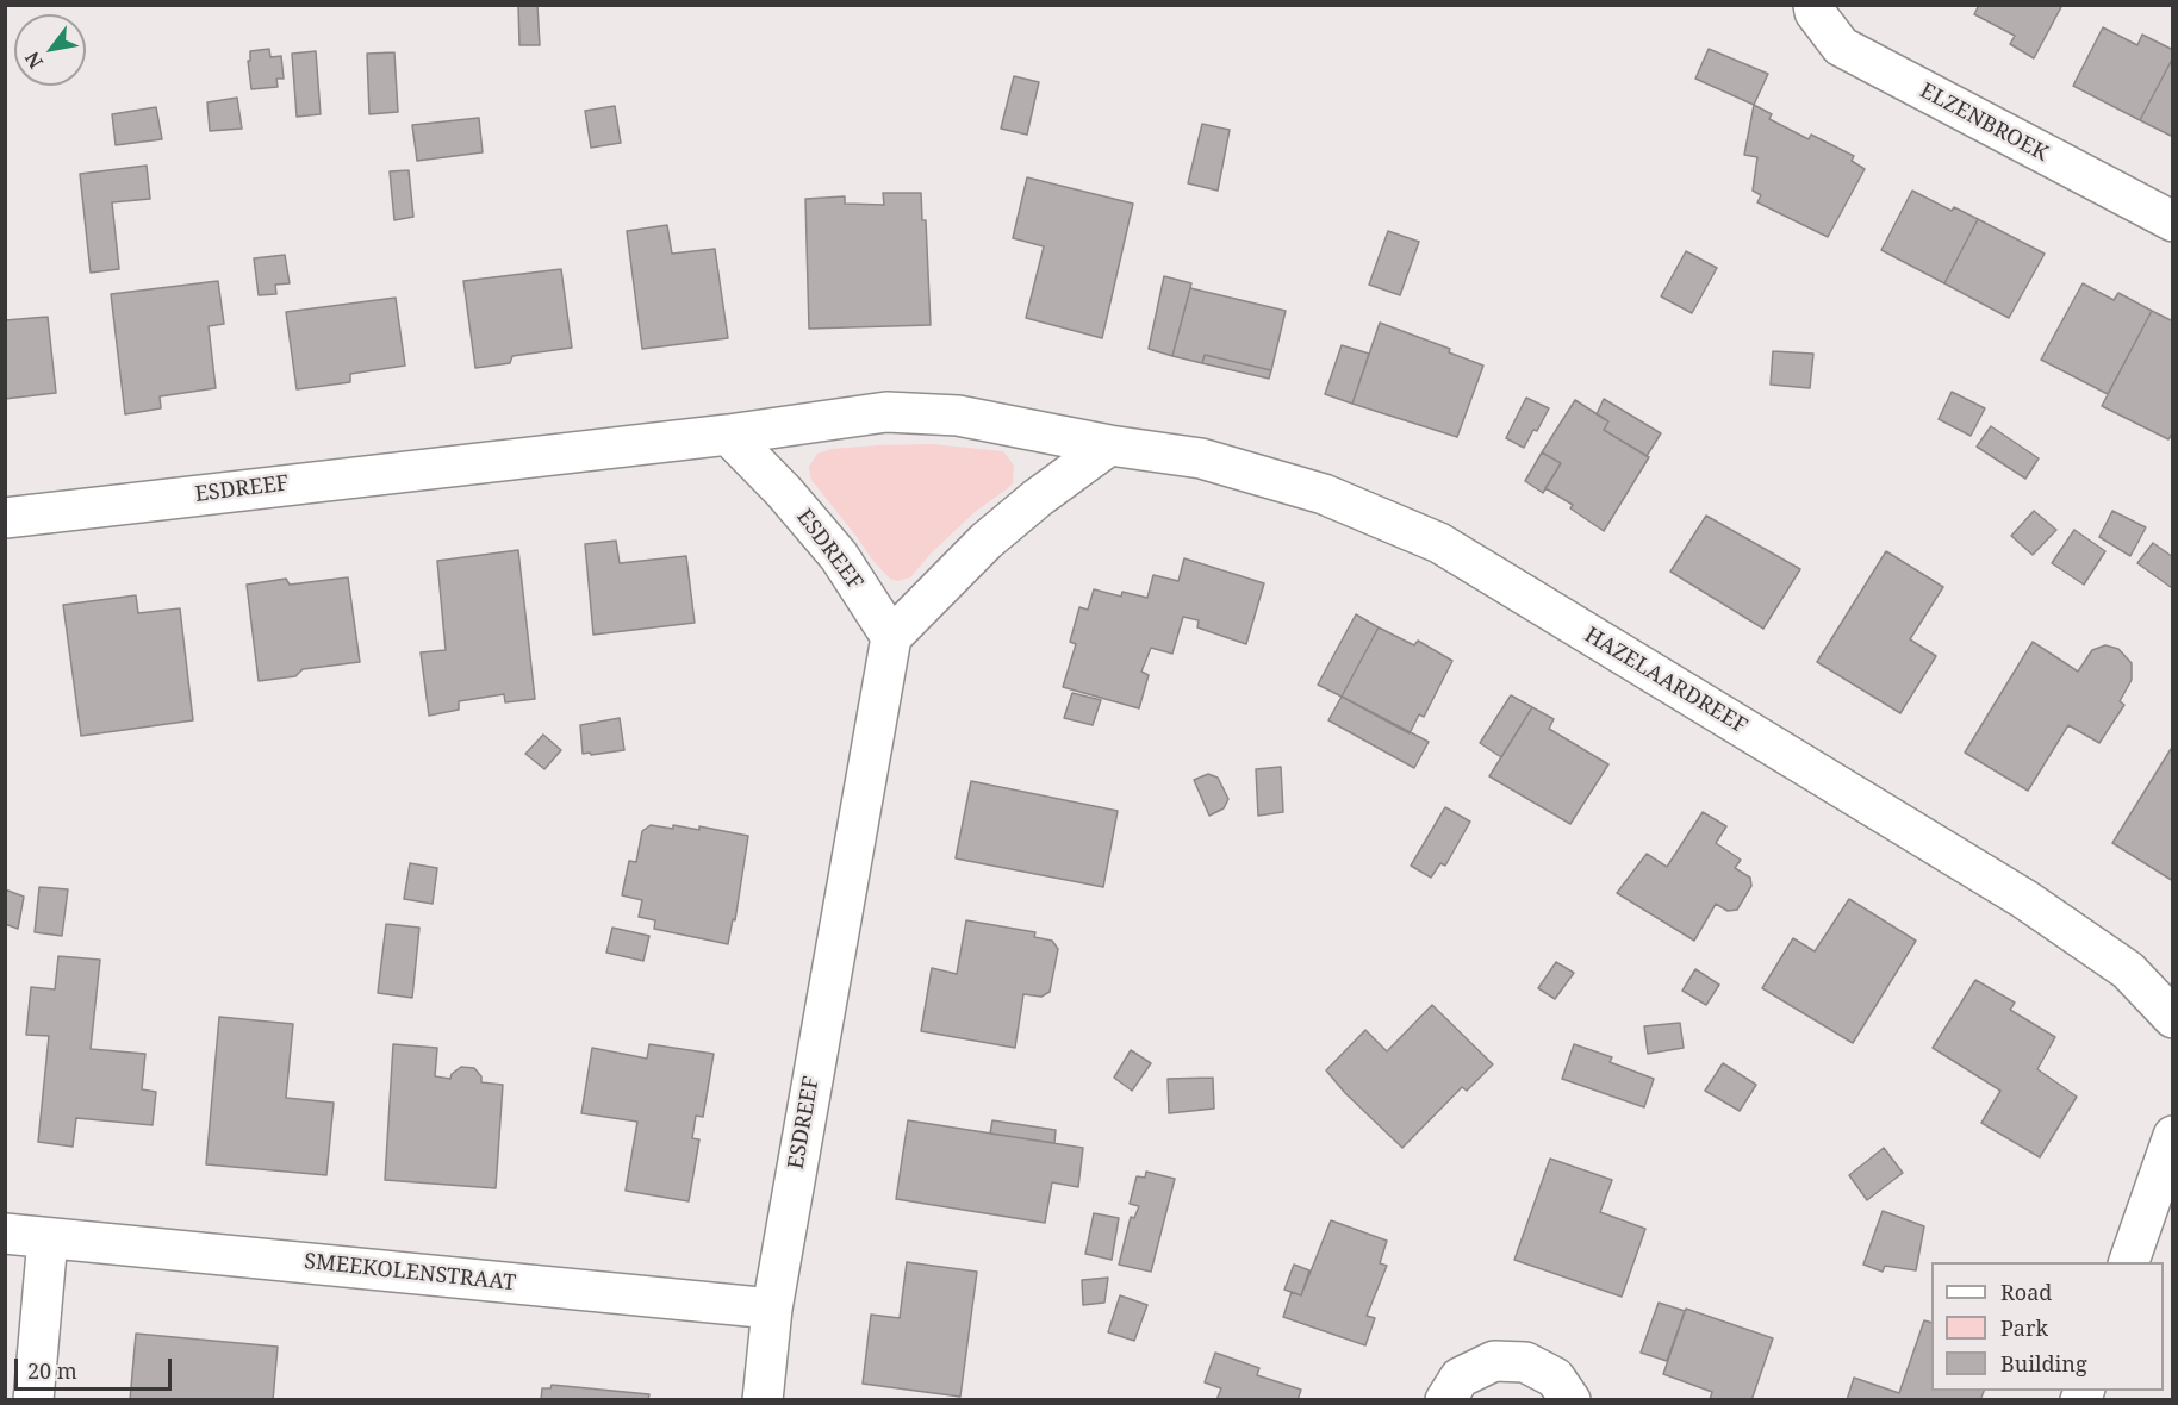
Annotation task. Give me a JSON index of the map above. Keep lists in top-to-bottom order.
{
  "streets": {
    "street": [
      "ELZENBROEK",
      "ESDREEF",
      "HAZELAARDREEF",
      "SMEEKOLENSTRAAT"
    ]
  },
  "crossings": [
    ["ESDREEF", "HAZELAARDREEF"],
    ["ESDREEF", "SMEEKOLENSTRAAT"]
  ],
  "legend": ["Road", "Park", "Building"],
  "scale_bar": "20 m",
  "north": "bottom left"
}
